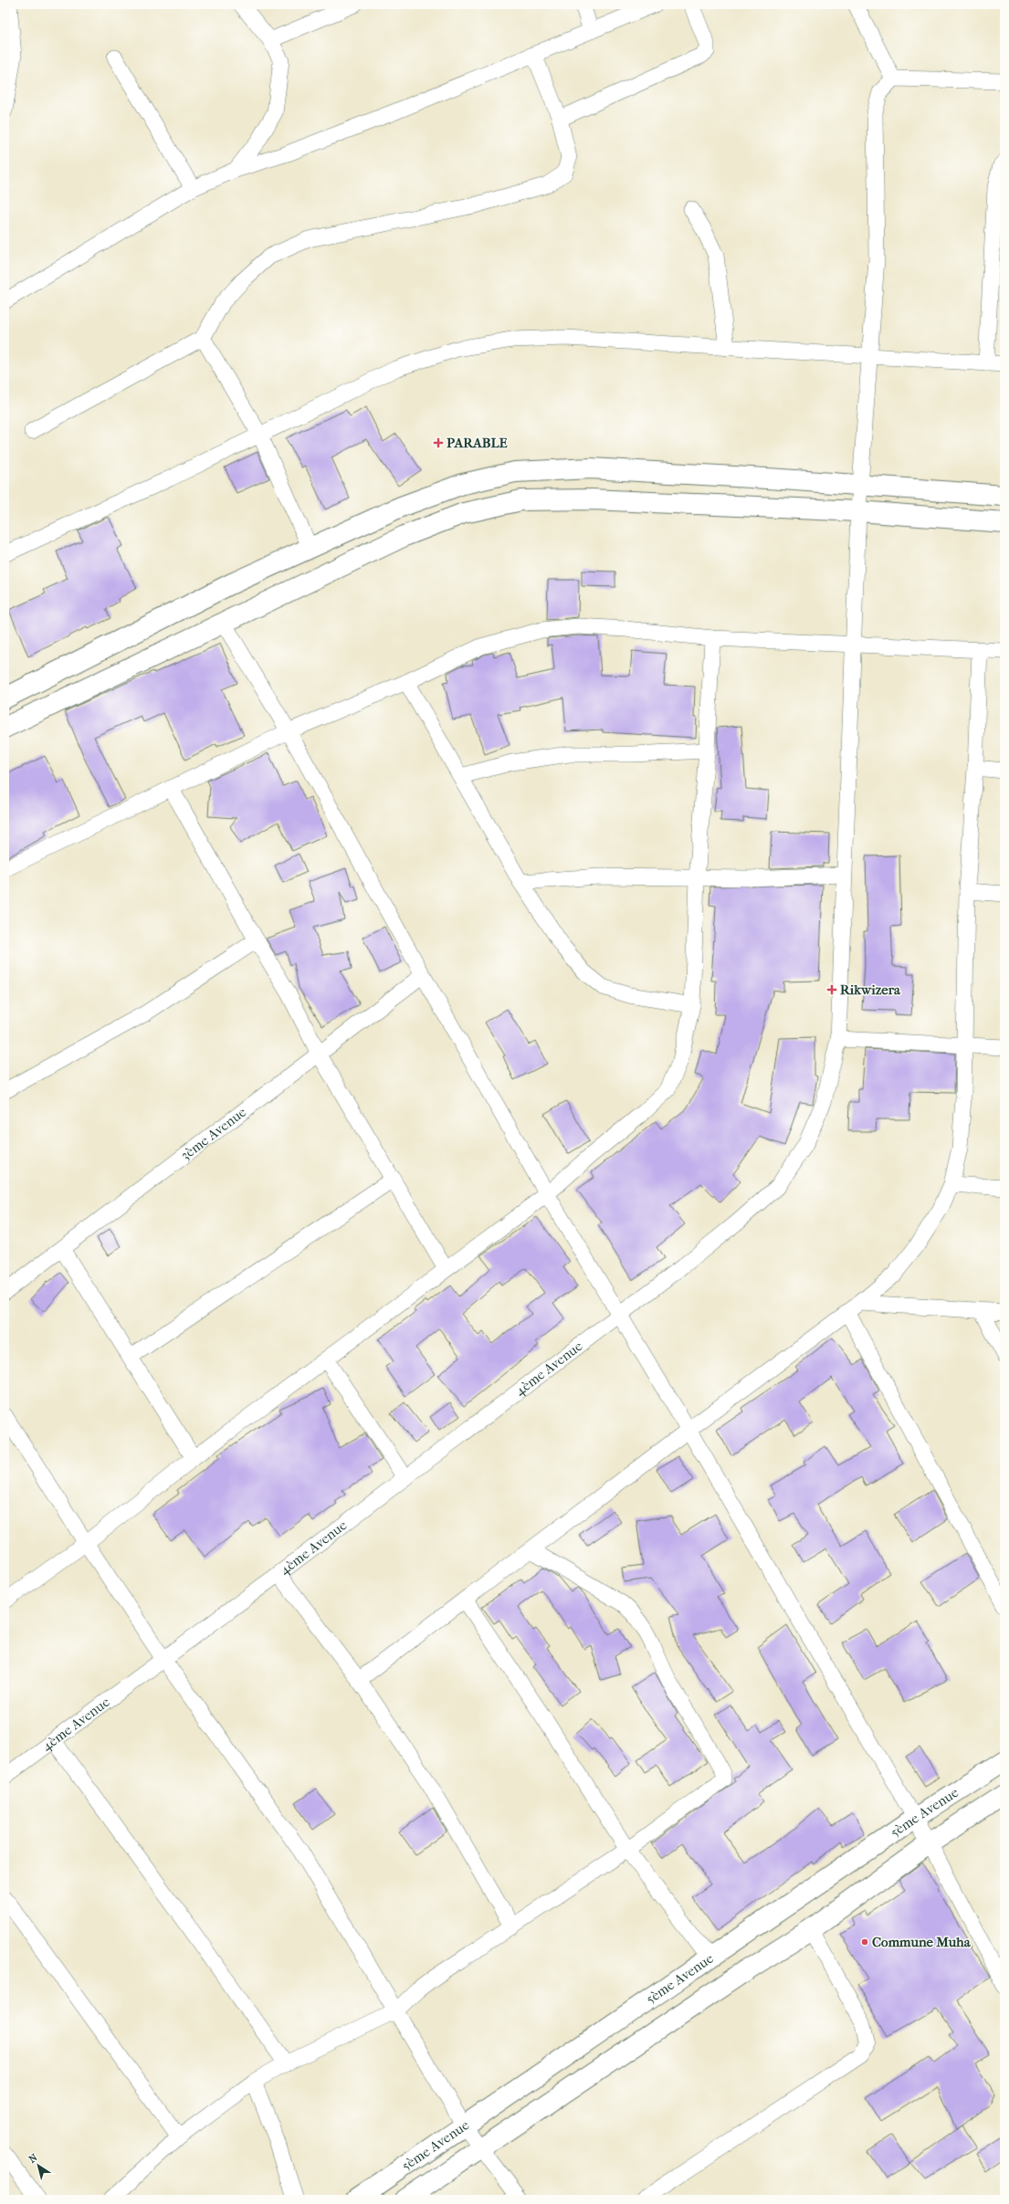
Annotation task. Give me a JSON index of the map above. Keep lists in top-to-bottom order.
{
  "streets": {
    "street": ["3ème Avenue", "4ème Avenue", "5ème Avenue"]
  },
  "places": {
    "health": ["PARABLE", "Rikwizera"],
    "other": ["Commune Muha"]
  },
  "north": "top left"
}
